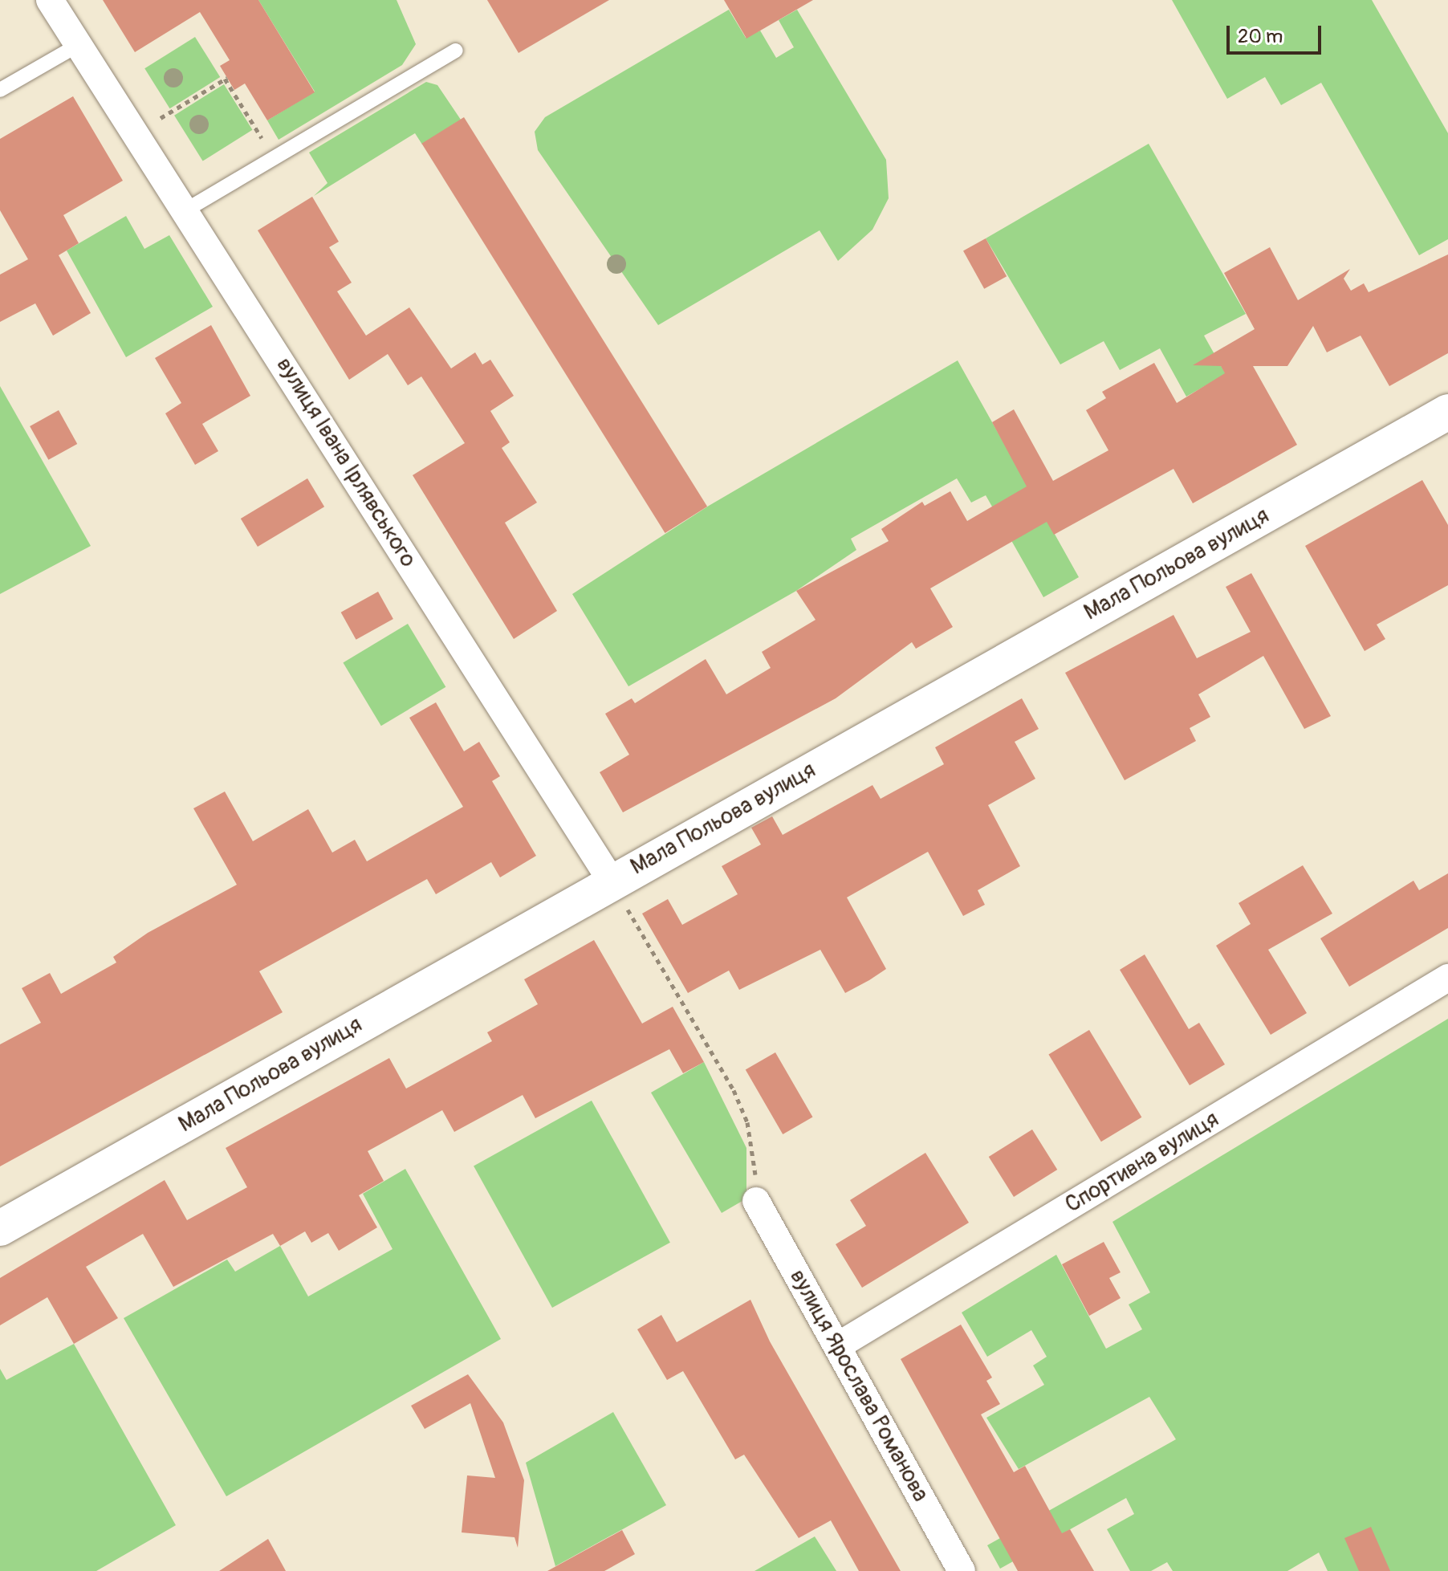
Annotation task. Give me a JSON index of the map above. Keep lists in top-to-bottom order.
{
  "streets": {
    "street": [
      "вулиця Івана Ірлявського",
      "Мала Польова вулиця",
      "Спортивна вулиця",
      "вулиця Ярослава Романова"
    ]
  },
  "crossings": [
    ["вулиця Івана Ірлявського", "Мала Польова вулиця"],
    ["Спортивна вулиця", "вулиця Ярослава Романова"]
  ],
  "scale_bar": "20 m"
}
